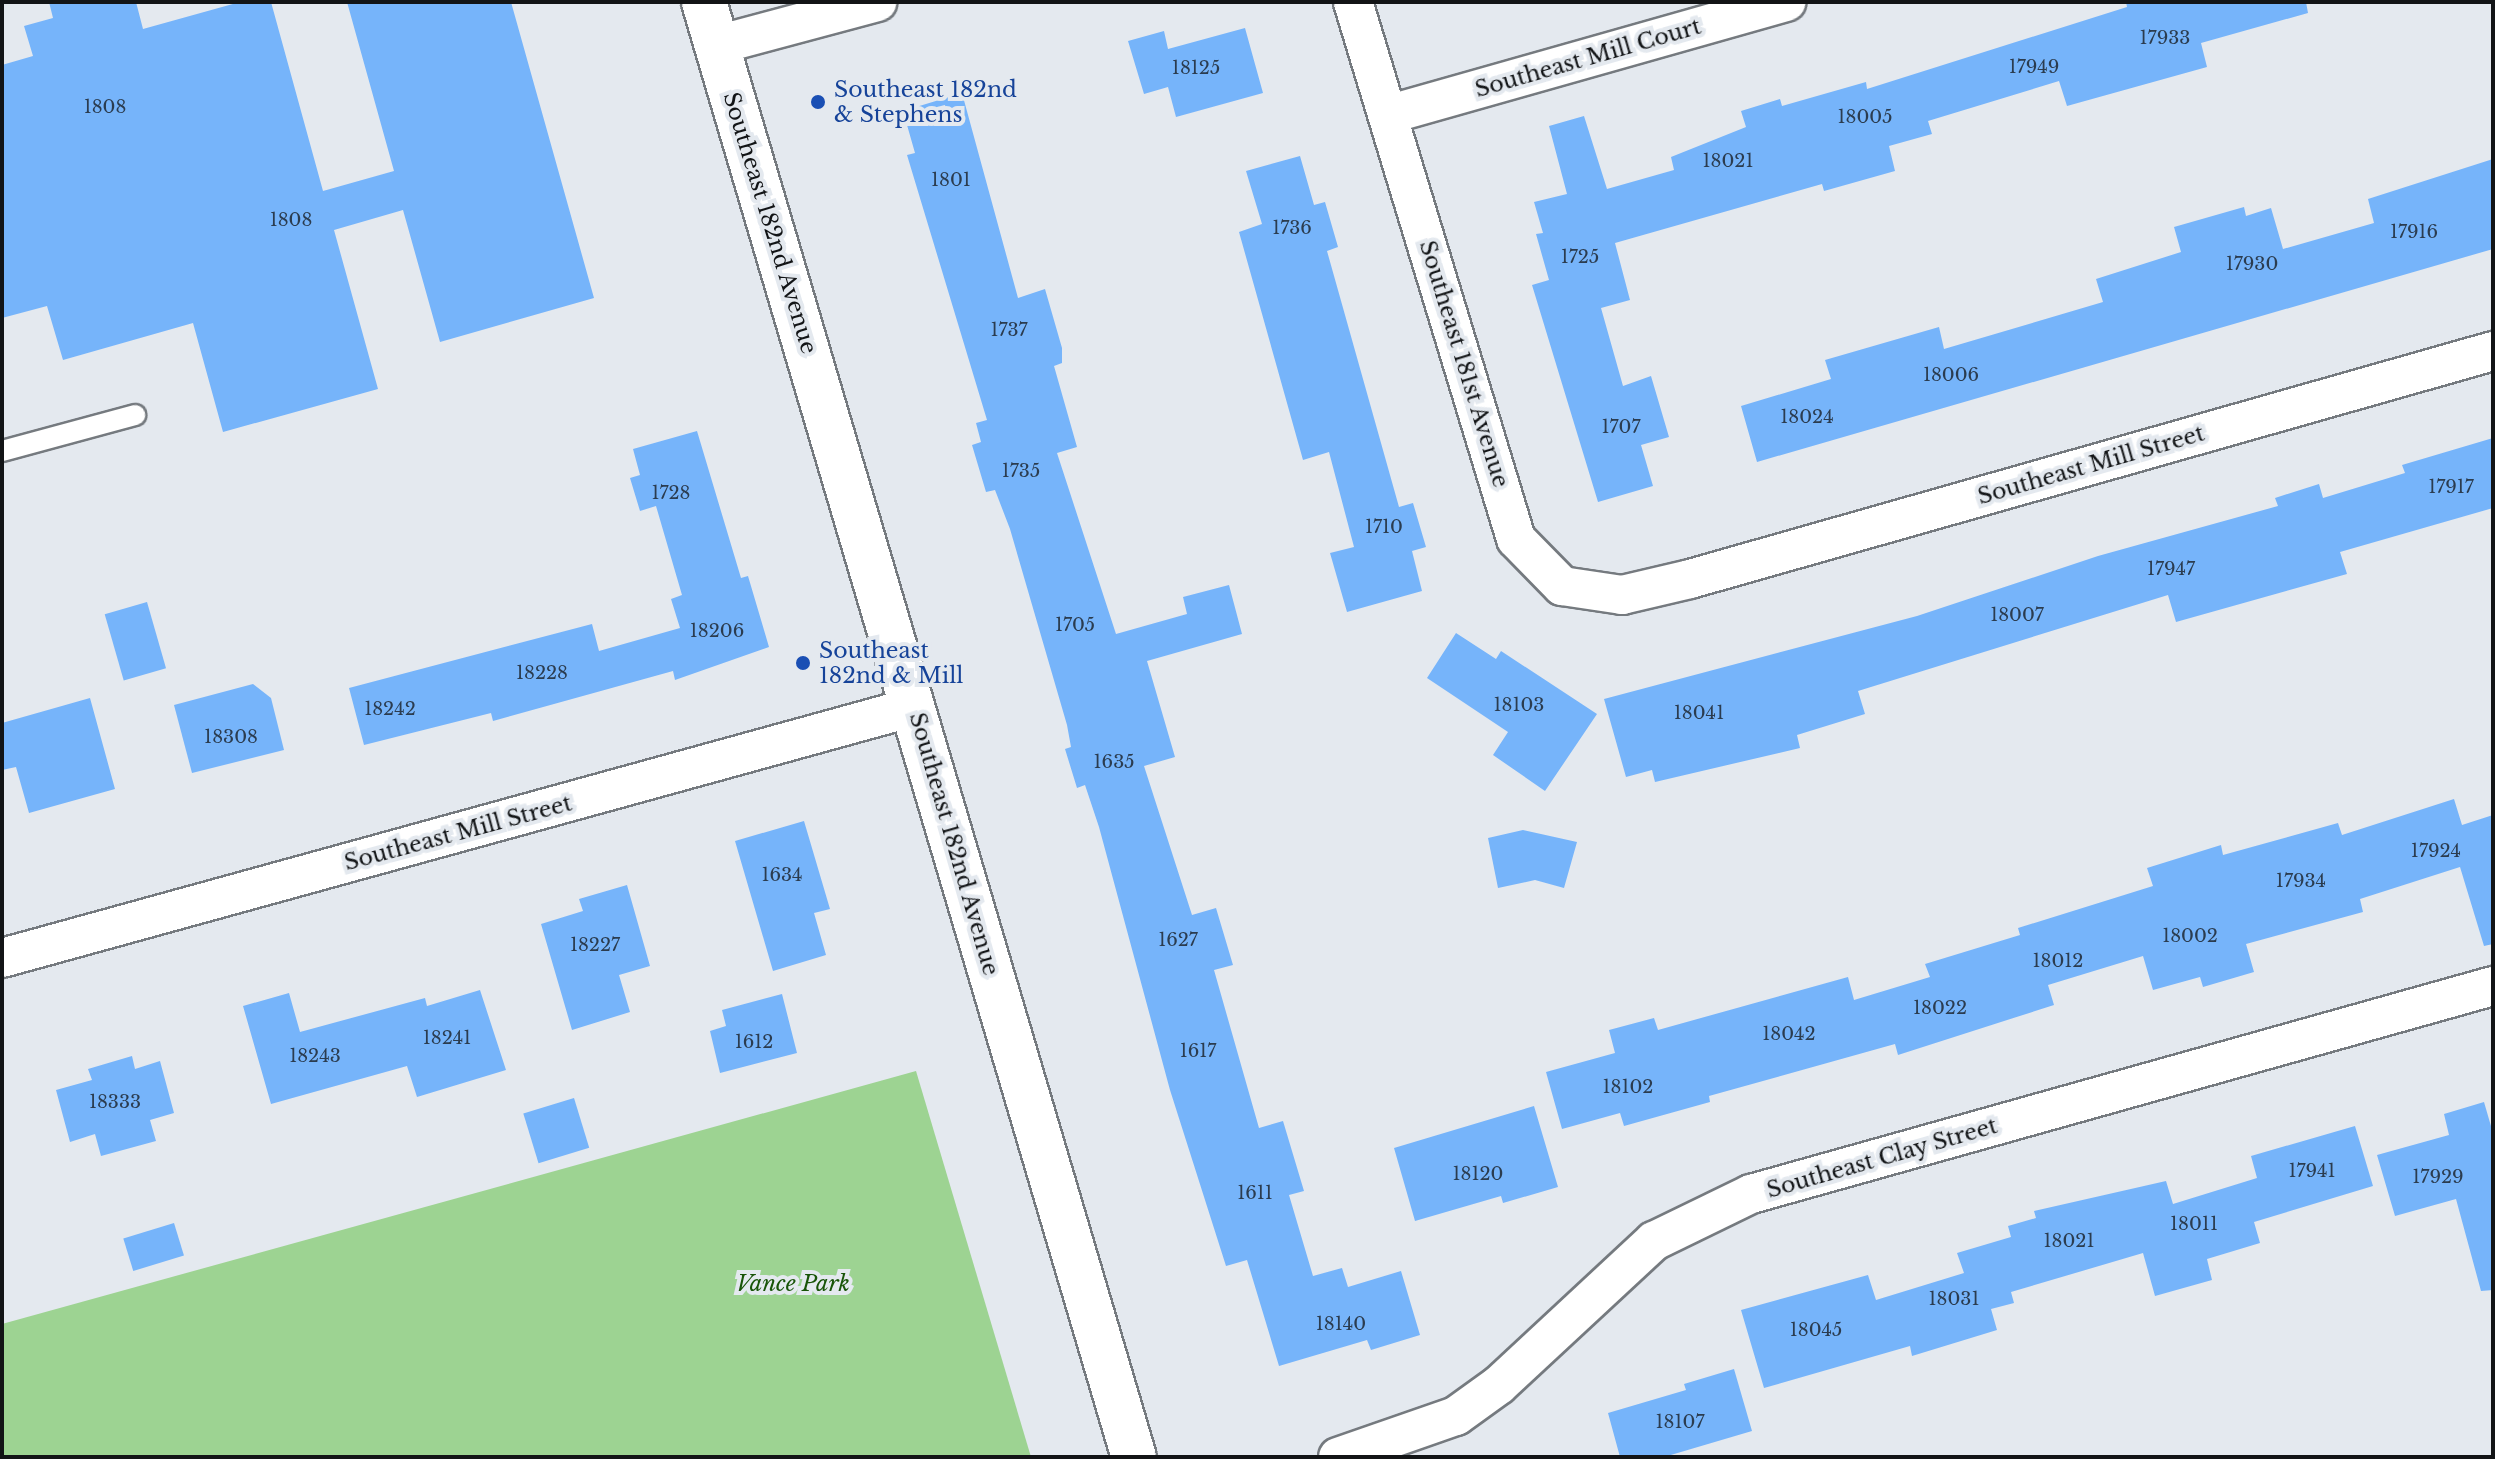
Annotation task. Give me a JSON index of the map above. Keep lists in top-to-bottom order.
{
  "streets": {
    "main road": ["Southeast 182nd Avenue"],
    "street": [
      "Southeast Mill Court",
      "Southeast 181st Avenue",
      "Southeast Mill Street",
      "Southeast Clay Street"
    ]
  },
  "crossings": [
    ["Southeast Mill Court", "Southeast 181st Avenue"],
    ["Southeast 182nd Avenue", "Southeast Mill Street"],
    ["Southeast 181st Avenue", "Southeast Mill Street"]
  ],
  "parks": ["Vance Park"],
  "places": ["Southeast 182nd & Stephens", "Southeast 182nd & Mill"],
  "house_numbers": [
    "17933",
    "17949",
    "18125",
    "1808",
    "18005",
    "18021",
    "1801",
    "1808",
    "1736",
    "17916",
    "1725",
    "17930",
    "1737",
    "18006",
    "18024",
    "1707",
    "1735",
    "17917",
    "1728",
    "1710",
    "17947",
    "18007",
    "1705",
    "18206",
    "18228",
    "18103",
    "18242",
    "18041",
    "18308",
    "1635",
    "17924",
    "1634",
    "17934",
    "18002",
    "1627",
    "18227",
    "18012",
    "18022",
    "18042",
    "18241",
    "1612",
    "1617",
    "18243",
    "18102",
    "18333",
    "17941",
    "18120",
    "17929",
    "1611",
    "18011",
    "18021",
    "18031",
    "18140",
    "18045",
    "18107"
  ]
}
